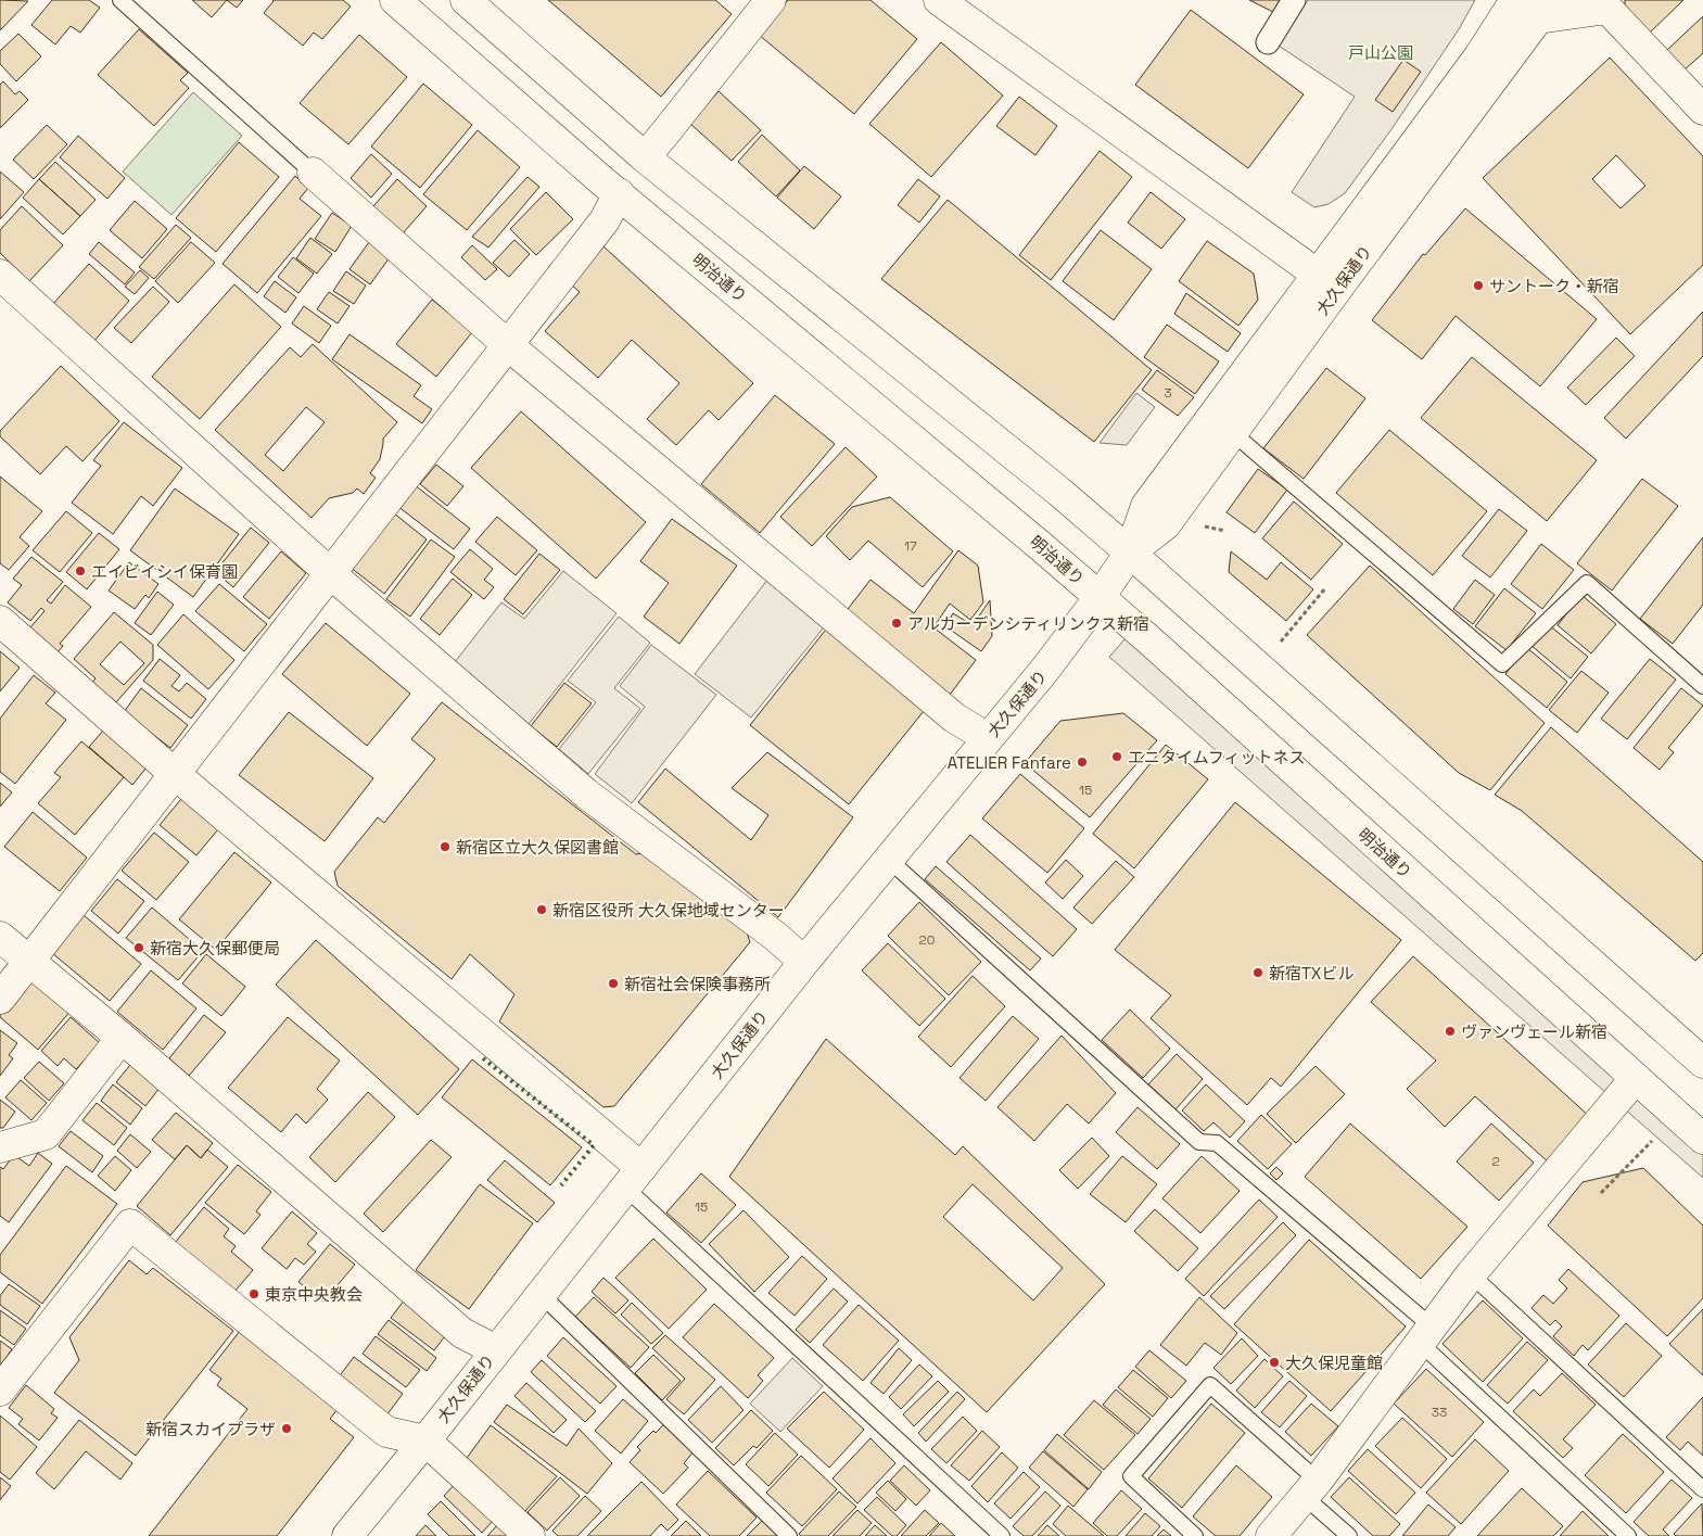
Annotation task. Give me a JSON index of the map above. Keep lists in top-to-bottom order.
{
  "streets": {
    "street": ["明治通り", "大久保通り"]
  },
  "crossings": [
    ["明治通り", "大久保通り"]
  ],
  "parks": ["戸山公園"],
  "places": [
    "サントーク・新宿",
    "エイビイシイ保育園",
    "アルカーデンシティリンクス新宿",
    "エニタイムフィットネス",
    "ATELIER Fanfare",
    "新宿区立大久保図書館",
    "新宿区役所 大久保地域センター",
    "新宿大久保郵便局",
    "新宿TXビル",
    "新宿社会保険事務所",
    "ヴァンヴェール新宿",
    "東京中央教会",
    "大久保児童館",
    "新宿スカイプラザ"
  ],
  "house_numbers": [
    "3",
    "17",
    "15",
    "20",
    "2",
    "15",
    "33"
  ]
}
